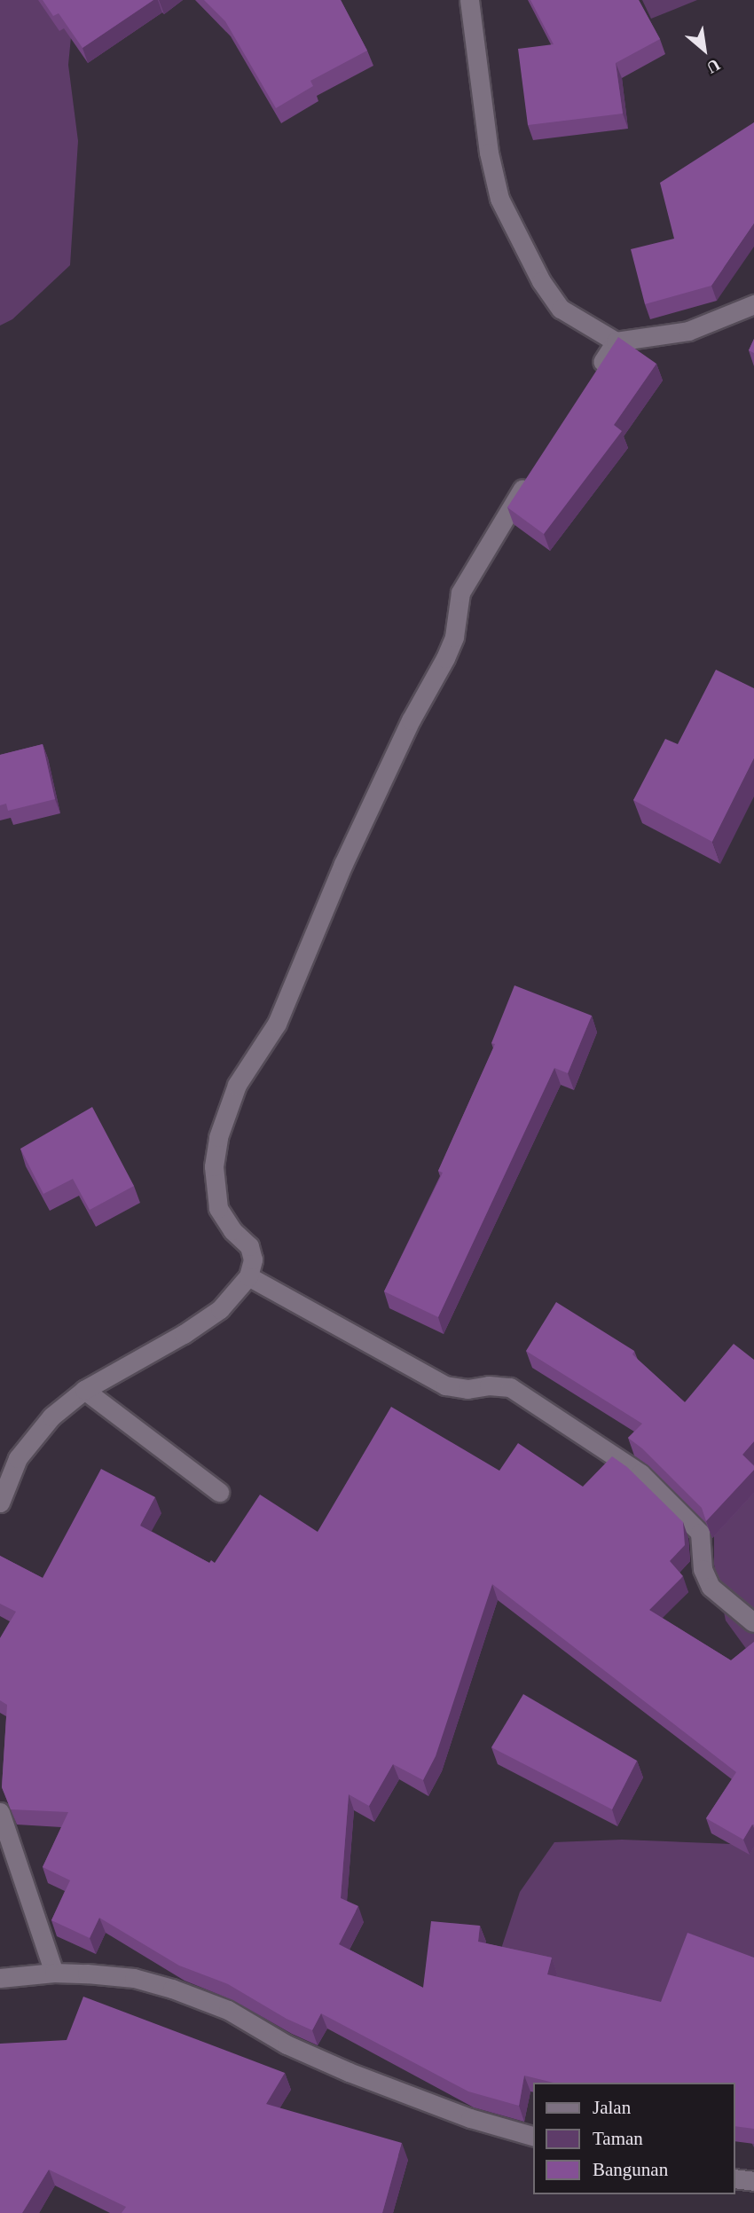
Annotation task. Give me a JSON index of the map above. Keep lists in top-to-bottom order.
{
  "legend": ["Jalan", "Taman", "Bangunan"],
  "north": "bottom right"
}
